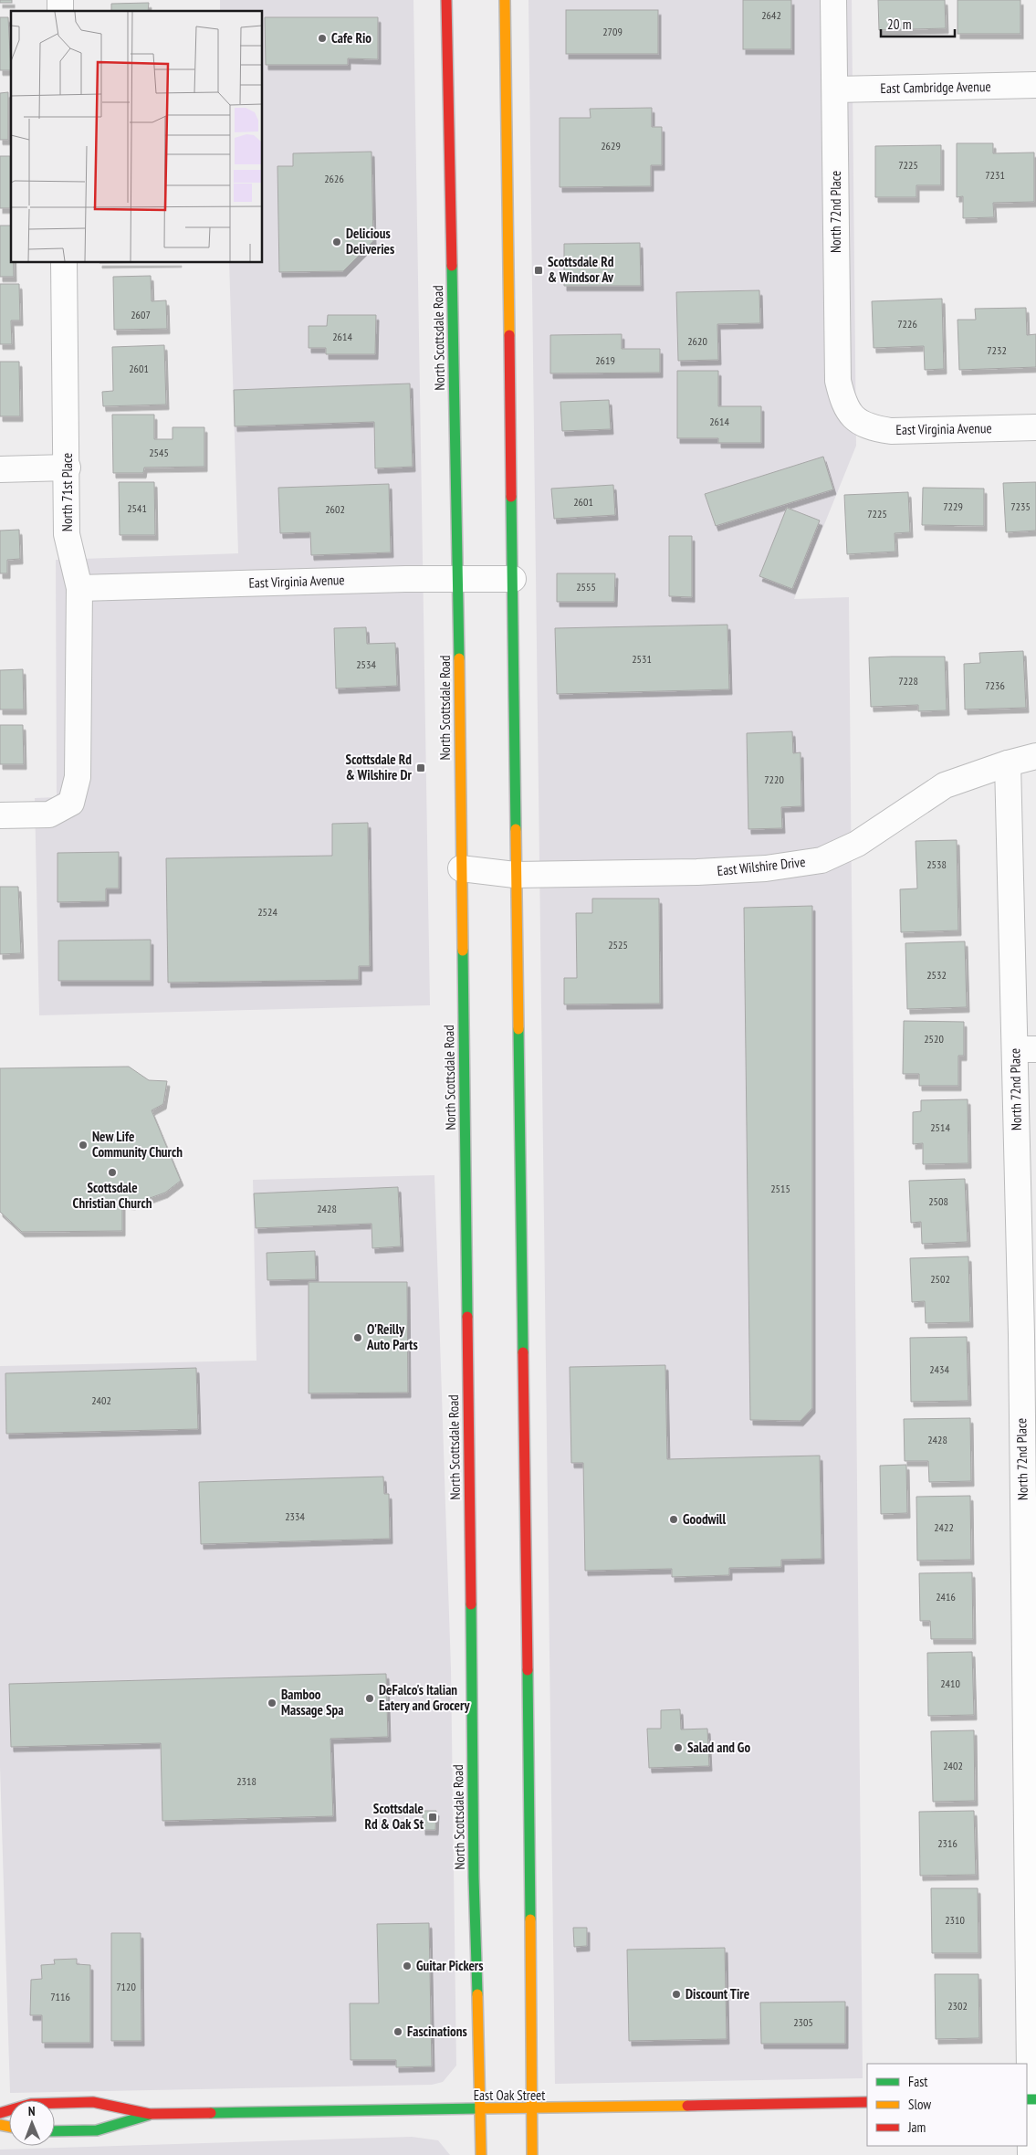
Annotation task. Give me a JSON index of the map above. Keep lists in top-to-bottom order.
{
  "streets": {
    "main road": ["North Scottsdale Road", "East Oak Street"],
    "street": [
      "East Cambridge Avenue",
      "North 72nd Place",
      "East Virginia Avenue",
      "North 71st Place",
      "East Wilshire Drive"
    ]
  },
  "crossings": [
    ["East Cambridge Avenue", "North 72nd Place"],
    ["North 72nd Place", "East Virginia Avenue"],
    ["North 72nd Place", "East Wilshire Drive"],
    ["North Scottsdale Road", "East Virginia Avenue"],
    ["North Scottsdale Road", "East Wilshire Drive"],
    ["North Scottsdale Road", "East Oak Street"],
    ["East Virginia Avenue", "North 71st Place"]
  ],
  "places": {
    "other": [
      "Cafe Rio",
      "Delicious Deliveries",
      "New Life Community Church",
      "Scottsdale Christian Church",
      "O'Reilly Auto Parts",
      "Goodwill",
      "DeFalco's Italian Eatery and Grocery",
      "Bamboo Massage Spa",
      "Salad and Go",
      "Guitar Pickers",
      "Discount Tire",
      "Fascinations"
    ],
    "transit": ["Scottsdale Rd & Windsor Av", "Scottsdale Rd & Wilshire Dr", "Scottsdale Rd & Oak St"]
  },
  "house_numbers": [
    "2642",
    "2709",
    "2629",
    "7225",
    "7231",
    "2626",
    "2607",
    "7226",
    "2614",
    "2620",
    "7232",
    "2619",
    "2601",
    "2614",
    "2545",
    "2601",
    "7229",
    "7235",
    "2541",
    "2602",
    "7225",
    "2555",
    "2531",
    "2534",
    "7228",
    "7236",
    "7220",
    "2538",
    "2524",
    "2525",
    "2532",
    "2520",
    "2514",
    "2515",
    "2508",
    "2428",
    "2502",
    "2434",
    "2402",
    "2428",
    "2334",
    "2422",
    "2416",
    "2410",
    "2402",
    "2318",
    "2316",
    "2310",
    "7120",
    "7116",
    "2302",
    "2305"
  ],
  "legend": ["Fast", "Slow", "Jam"],
  "scale_bar": "20 m",
  "north": "top"
}
